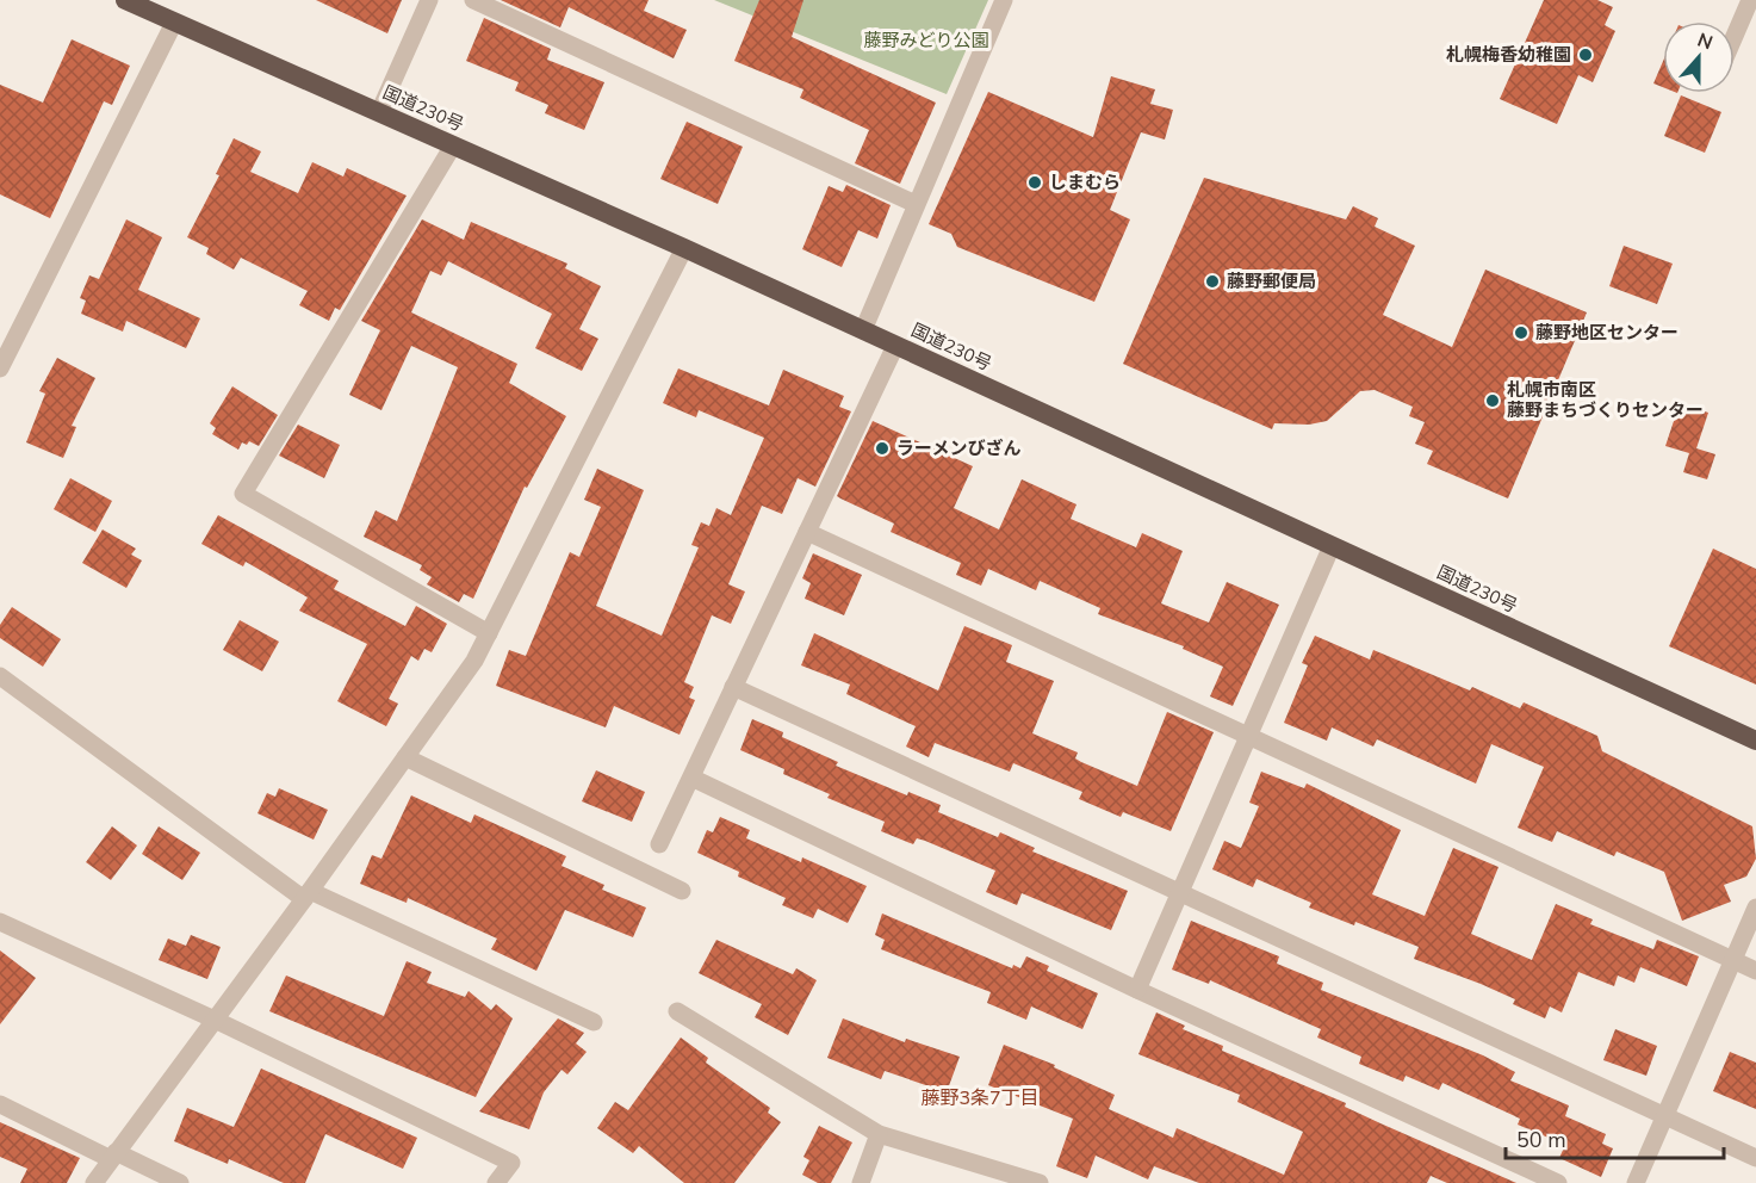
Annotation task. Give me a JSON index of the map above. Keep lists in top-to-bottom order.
{
  "streets": {
    "highway": ["国道230号"]
  },
  "districts": ["藤野3条7丁目"],
  "parks": ["藤野みどり公園"],
  "places": [
    "札幌梅香幼稚園",
    "しまむら",
    "藤野郵便局",
    "藤野地区センター",
    "札幌市南区 藤野まちづくりセンター",
    "ラーメンびざん"
  ],
  "scale_bar": "50 m",
  "north": "top"
}
